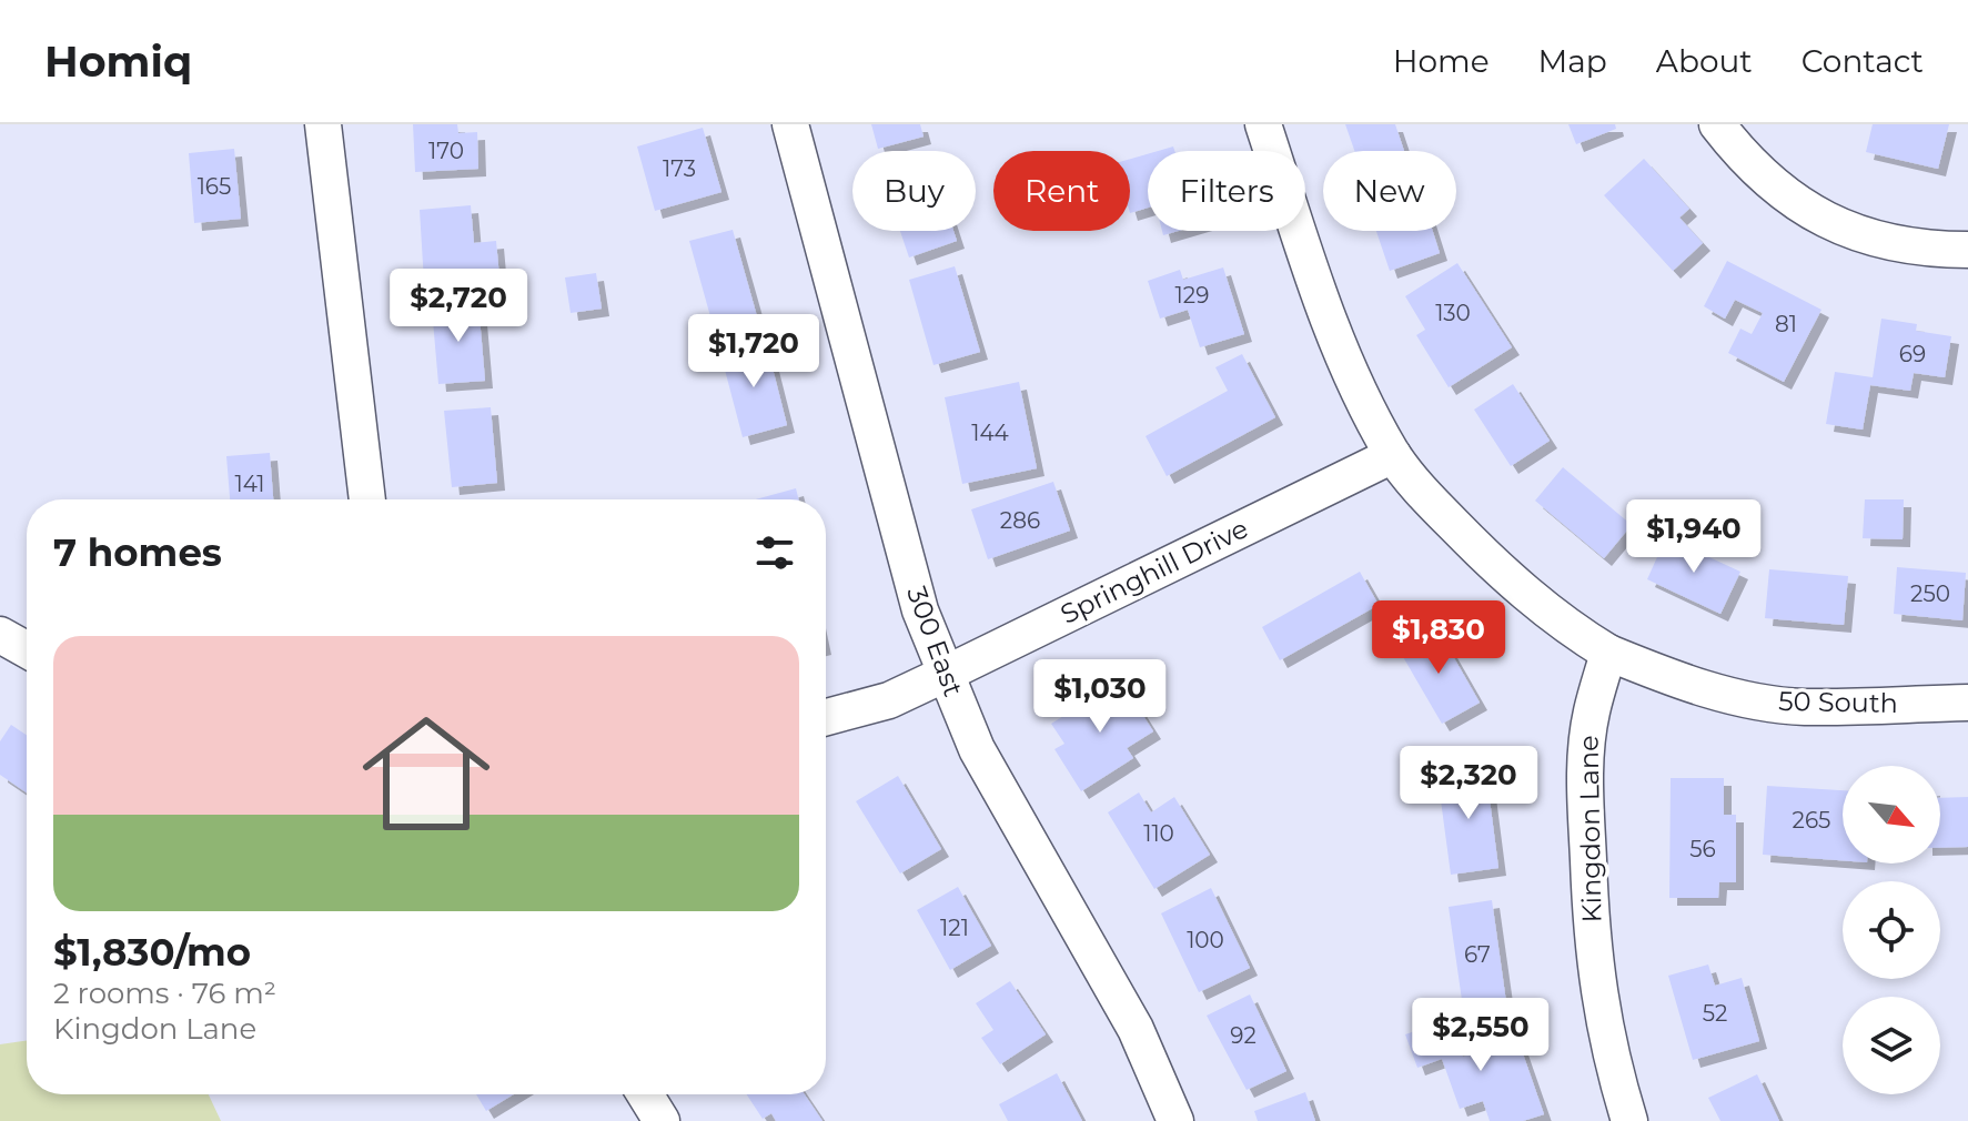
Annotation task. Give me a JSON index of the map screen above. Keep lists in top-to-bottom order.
{
  "streets": {
    "street": [
      "Springhill Drive",
      "300 East",
      "50 South",
      "Kingdon Lane"
    ]
  },
  "crossings": [
    ["Springhill Drive", "300 East"],
    ["50 South", "Kingdon Lane"]
  ],
  "house_numbers": [
    "170",
    "173",
    "165",
    "129",
    "130",
    "81",
    "69",
    "144",
    "141",
    "286",
    "250",
    "265",
    "110",
    "56",
    "121",
    "100",
    "67",
    "52",
    "92"
  ],
  "north": "bottom right",
  "page": {
    "header": "Homiq",
    "nav": [
      "Home",
      "Map",
      "About",
      "Contact"
    ],
    "chip": [
      "Buy",
      "Rent",
      "Filters",
      "New"
    ],
    "price": [
      "$2,720",
      "$1,720",
      "$1,940",
      "$1,830",
      "$1,030",
      "$2,320",
      "$2,550"
    ],
    "heading": "7 homes",
    "list": [
      {
        "name": "$1,830/mo",
        "note": "2 rooms · 76 m² · Kingdon Lane"
      }
    ]
  }
}
